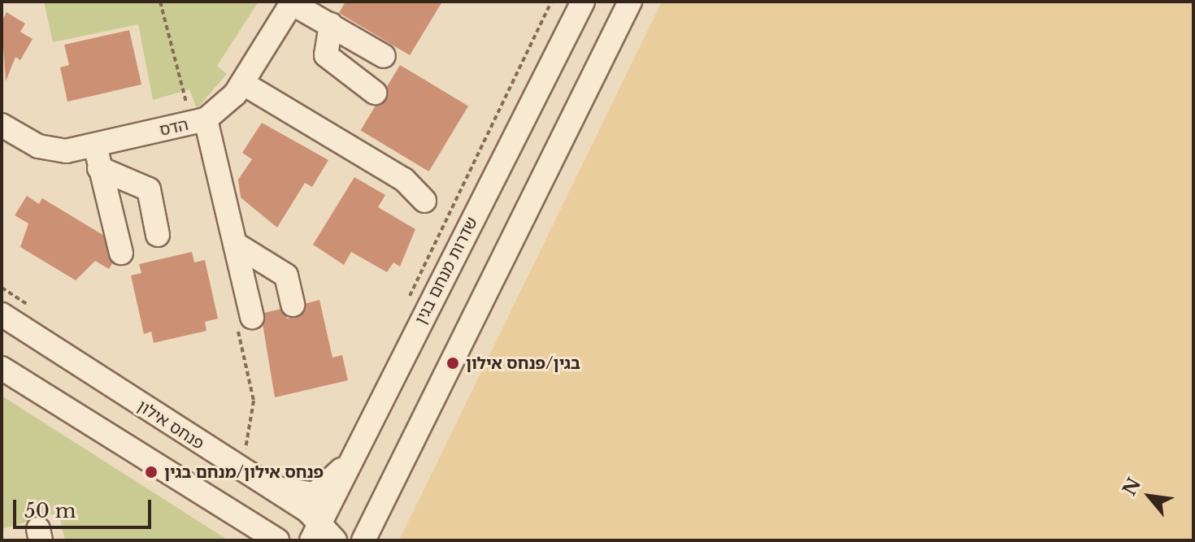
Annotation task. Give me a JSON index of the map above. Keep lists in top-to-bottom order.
{
  "streets": {
    "street": ["הדס", "שדרות מנחם בגין", "פנחס אילון"]
  },
  "crossings": [
    ["שדרות מנחם בגין", "פנחס אילון"]
  ],
  "places": ["בגין/פנחס אילון", "פנחס אילון/מנחם בגין"],
  "scale_bar": "50 m",
  "north": "top left"
}
